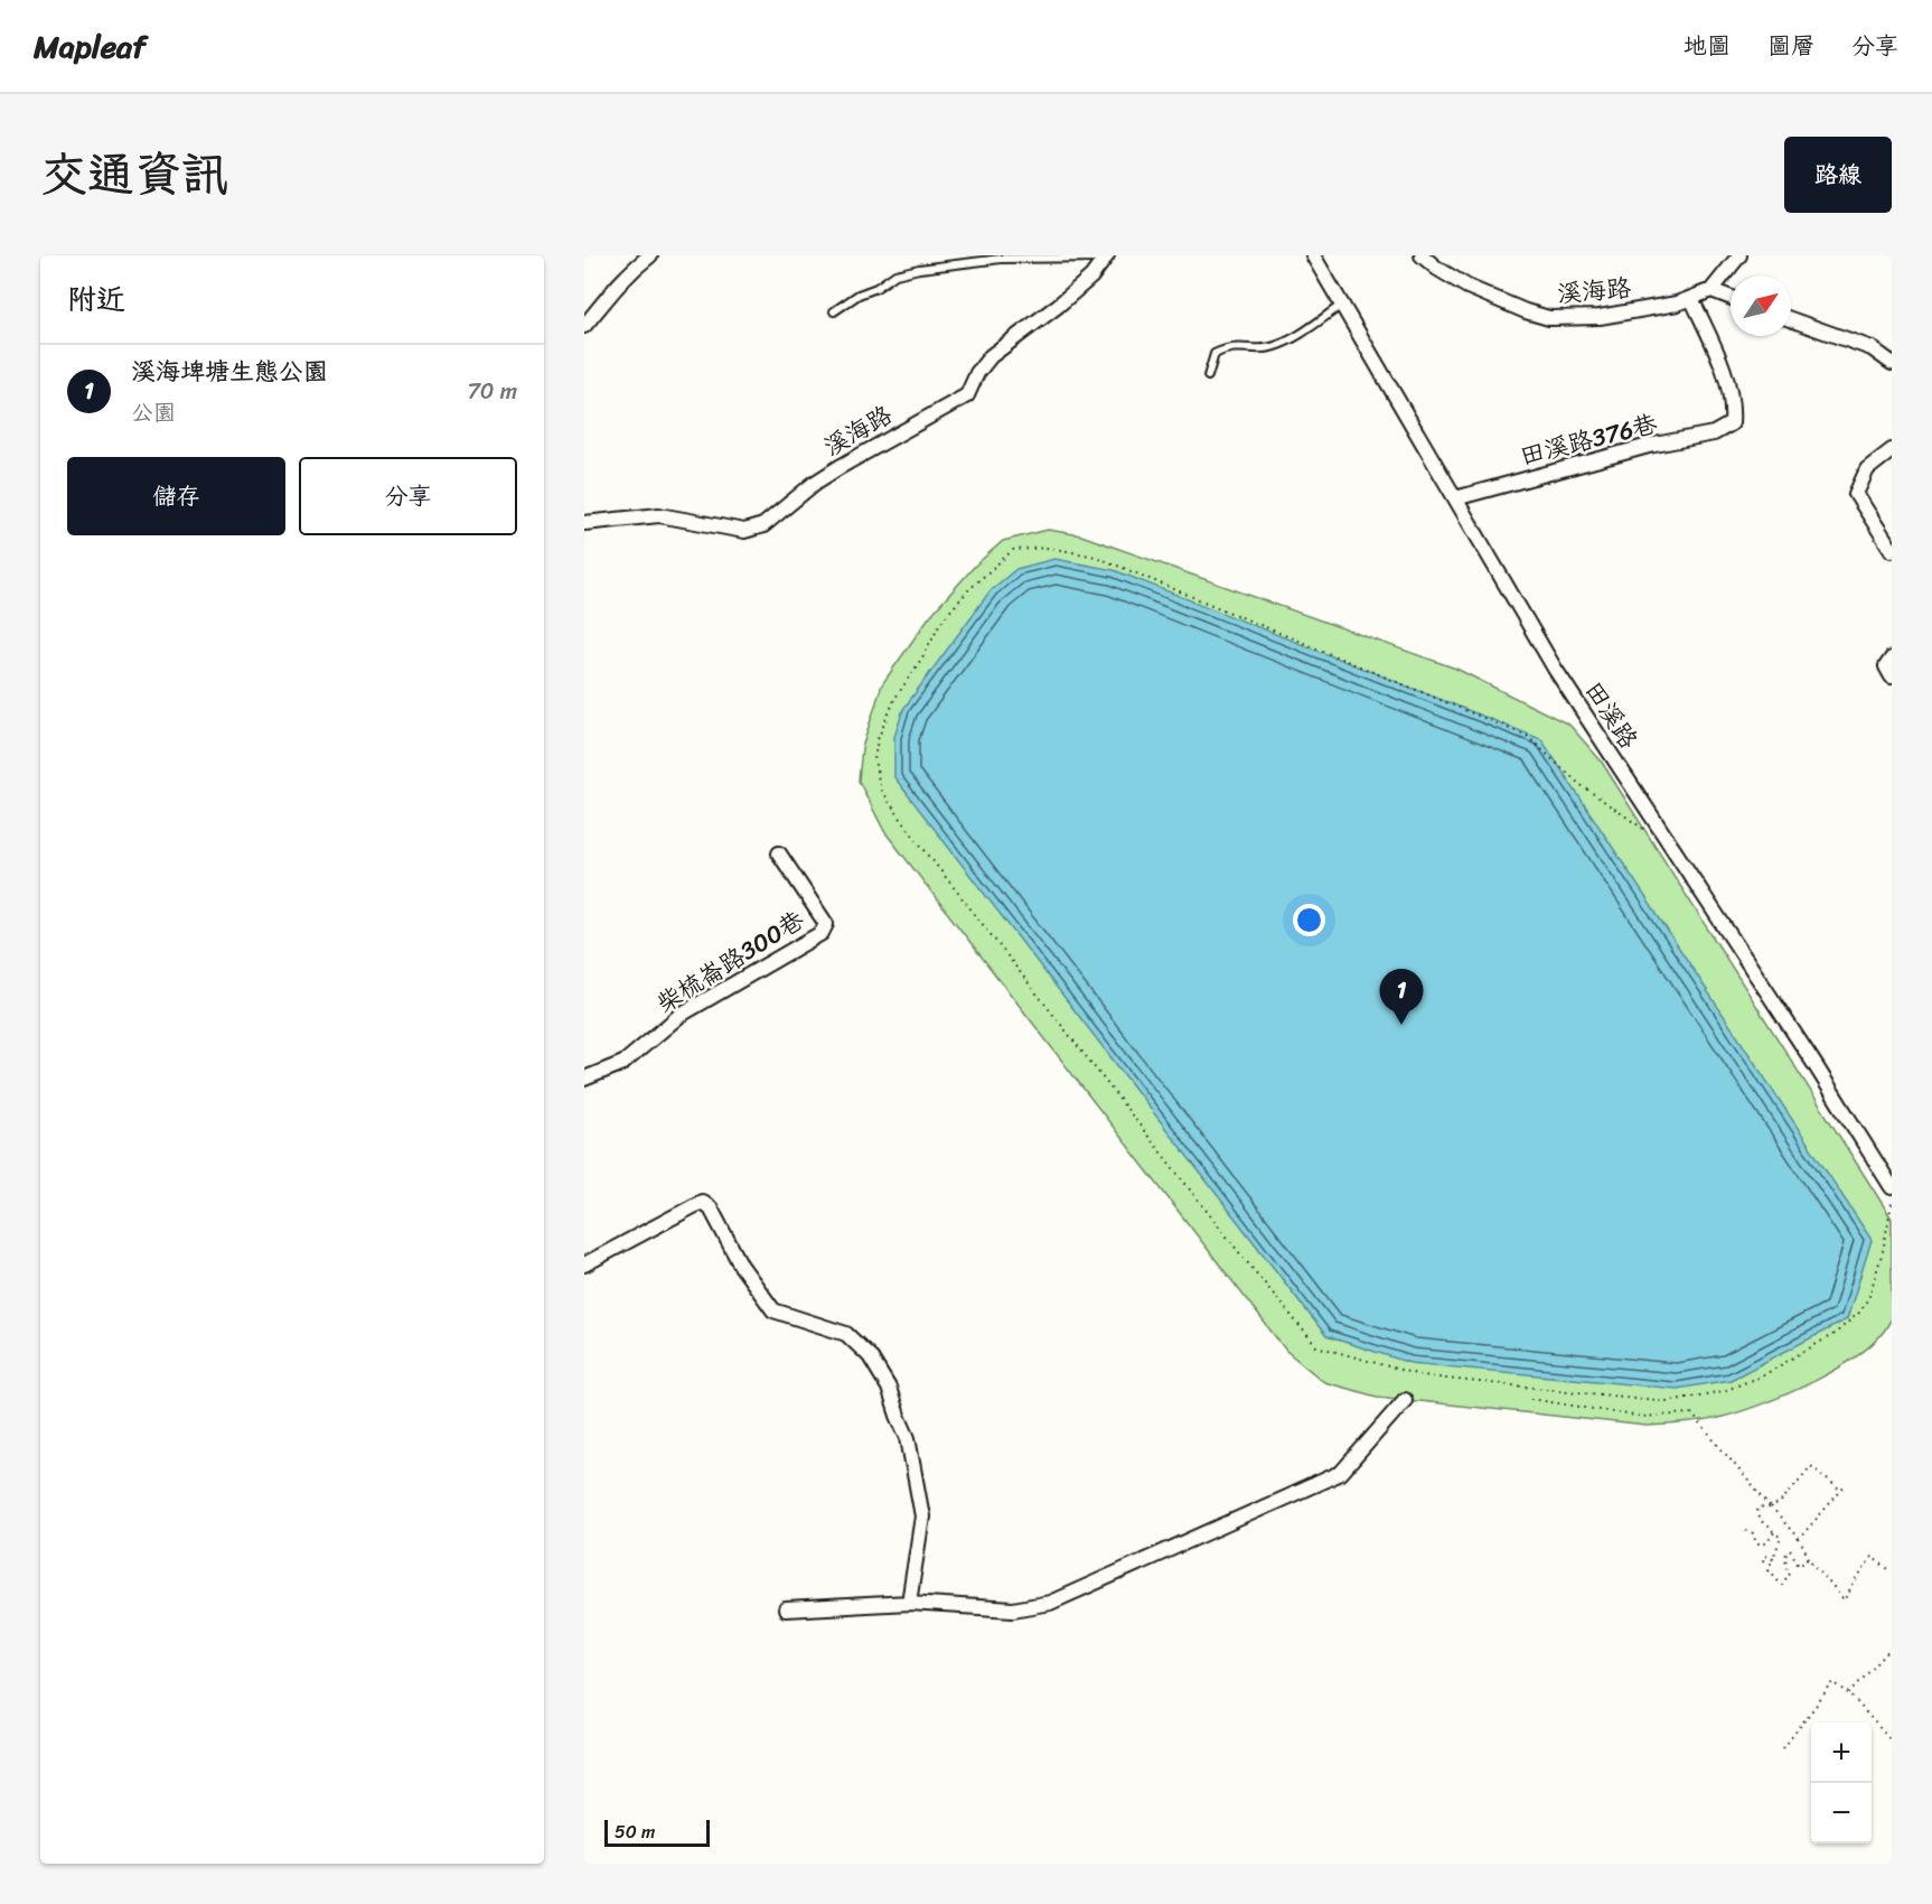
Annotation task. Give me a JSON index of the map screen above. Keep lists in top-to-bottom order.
{
  "streets": {
    "street": [
      "溪海路",
      "田溪路376巷",
      "田溪路",
      "柴梳崙路300巷"
    ]
  },
  "crossings": [
    ["溪海路", "田溪路376巷"],
    ["田溪路376巷", "田溪路"]
  ],
  "scale_bar": "50 m",
  "north": "top right",
  "page": {
    "header": "Mapleaf",
    "nav": ["地圖", "圖層", "分享"],
    "title": "交通資訊",
    "buttons": [
      "路線",
      ["儲存", "分享"]
    ],
    "heading": "附近",
    "list": [
      {
        "mark": "1",
        "name": "溪海埤塘生態公園",
        "note": "公園",
        "value": "70 m"
      }
    ],
    "pins": "1",
    "map_buttons": ["+", "−"],
    "scale": "50 m"
  }
}
